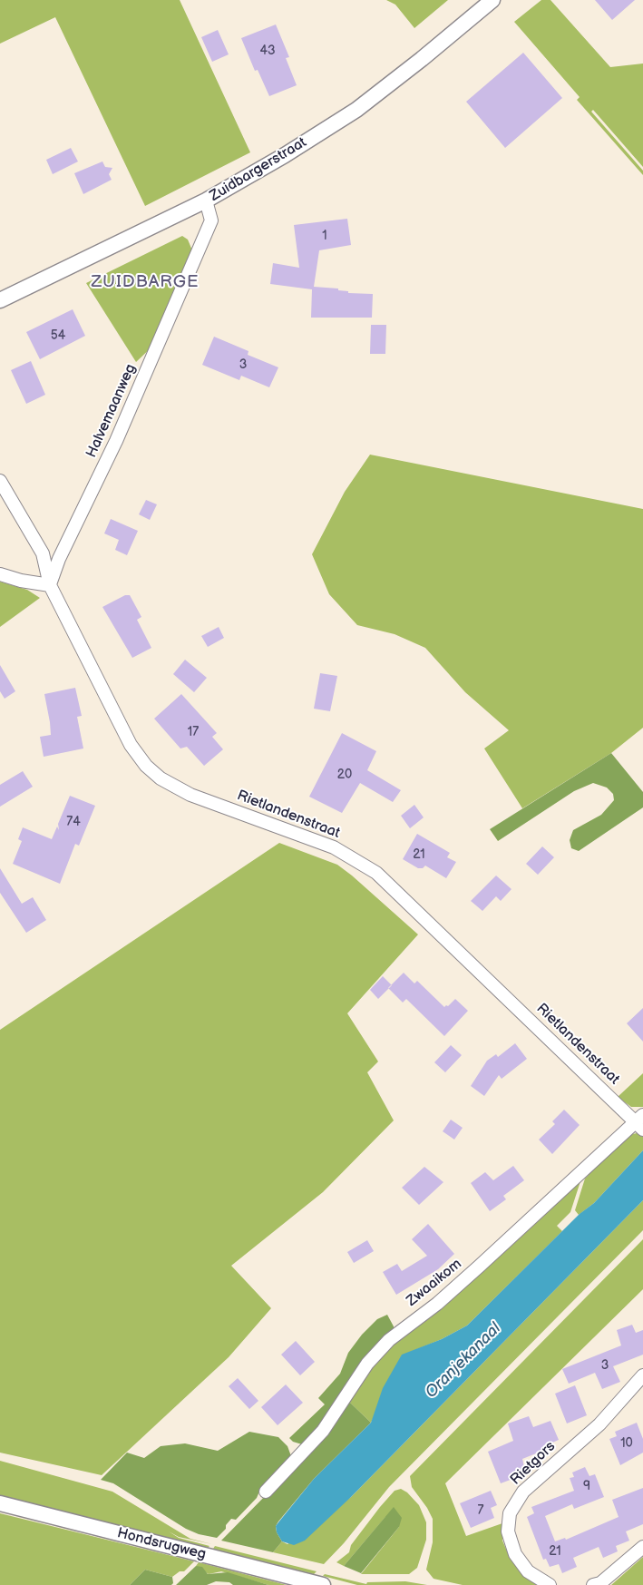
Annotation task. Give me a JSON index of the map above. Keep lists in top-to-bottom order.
{
  "streets": {
    "street": [
      "Zuidbargerstraat",
      "Halvemaanweg",
      "Rietlandenstraat",
      "Zwaaikom",
      "Rietgors",
      "Hondsrugweg"
    ]
  },
  "crossings": [
    ["Zuidbargerstraat", "Halvemaanweg"],
    ["Halvemaanweg", "Rietlandenstraat"],
    ["Rietlandenstraat", "Zwaaikom"]
  ],
  "districts": ["ZUIDBARGE"],
  "water": ["Oranjekanaal"],
  "house_numbers": [
    "43",
    "1",
    "54",
    "3",
    "17",
    "20",
    "74",
    "21",
    "3",
    "10",
    "9",
    "7",
    "21"
  ]
}
